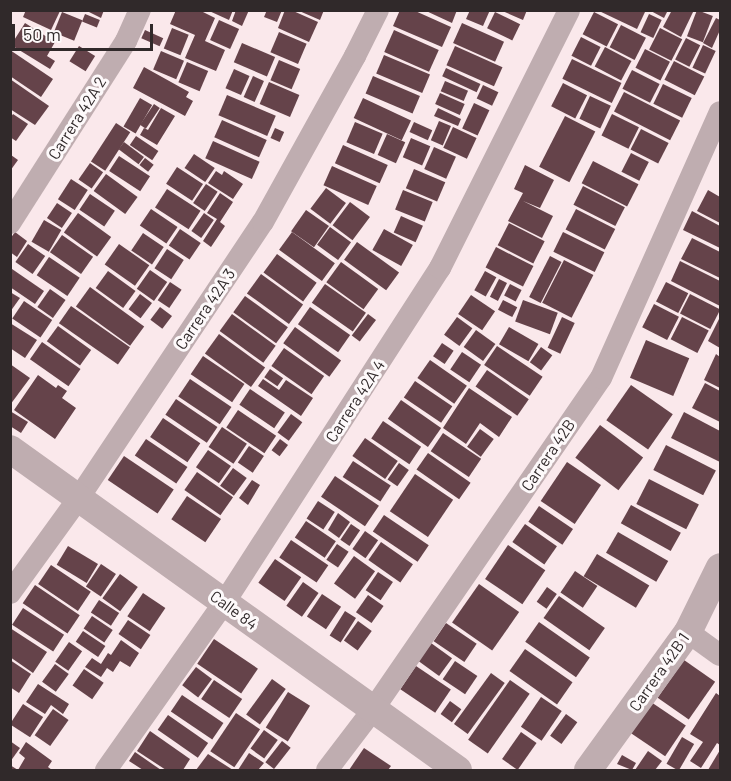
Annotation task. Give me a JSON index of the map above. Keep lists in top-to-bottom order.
{
  "streets": {
    "street": [
      "Carrera 42A 2",
      "Carrera 42A 3",
      "Carrera 42A 4",
      "Carrera 42B",
      "Calle 84",
      "Carrera 42B 1"
    ]
  },
  "crossings": [
    ["Carrera 42A 3", "Calle 84"],
    ["Carrera 42A 4", "Calle 84"],
    ["Carrera 42B", "Calle 84"]
  ],
  "scale_bar": "50 m"
}
